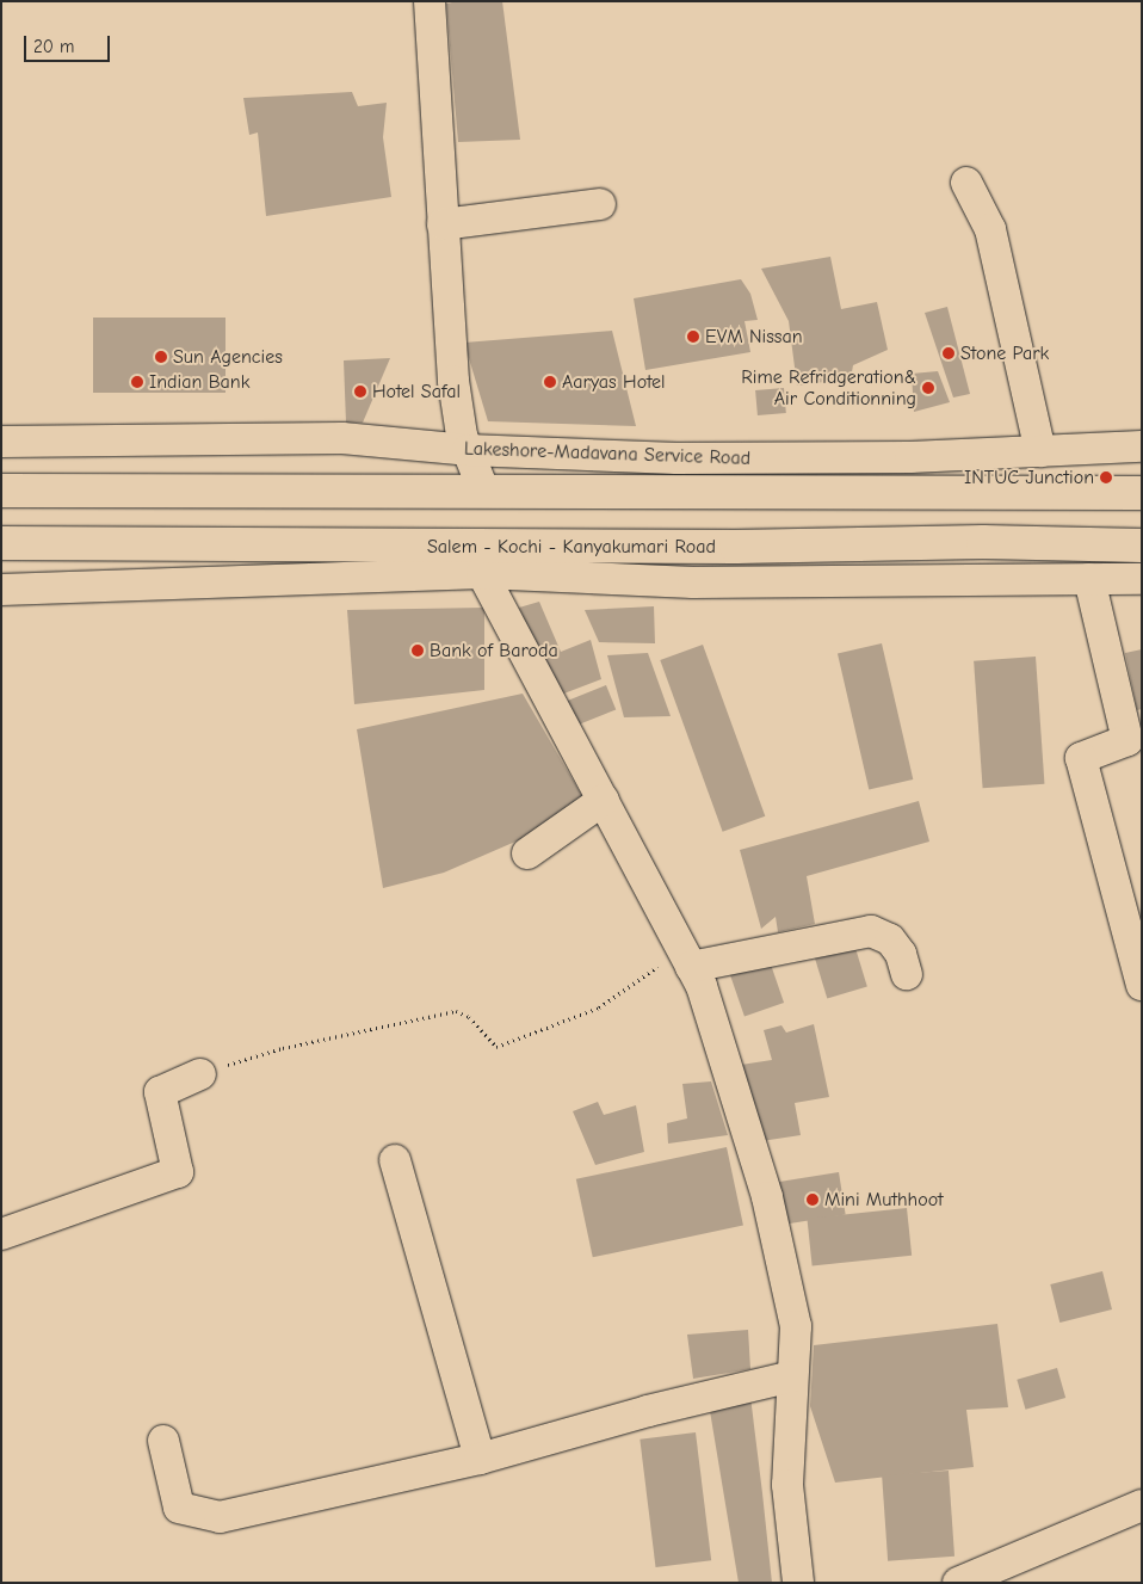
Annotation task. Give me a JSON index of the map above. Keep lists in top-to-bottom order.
{
  "streets": {
    "highway": ["Salem - Kochi - Kanyakumari Road"],
    "street": ["Lakeshore-Madavana Service Road"]
  },
  "places": [
    "EVM Nissan",
    "Stone Park",
    "Sun Agencies",
    "Indian Bank",
    "Aaryas Hotel",
    "Rime Refridgeration& Air Conditionning",
    "Hotel Safal",
    "INTUC Junction",
    "Bank of Baroda",
    "Mini Muthhoot"
  ],
  "scale_bar": "20 m"
}
